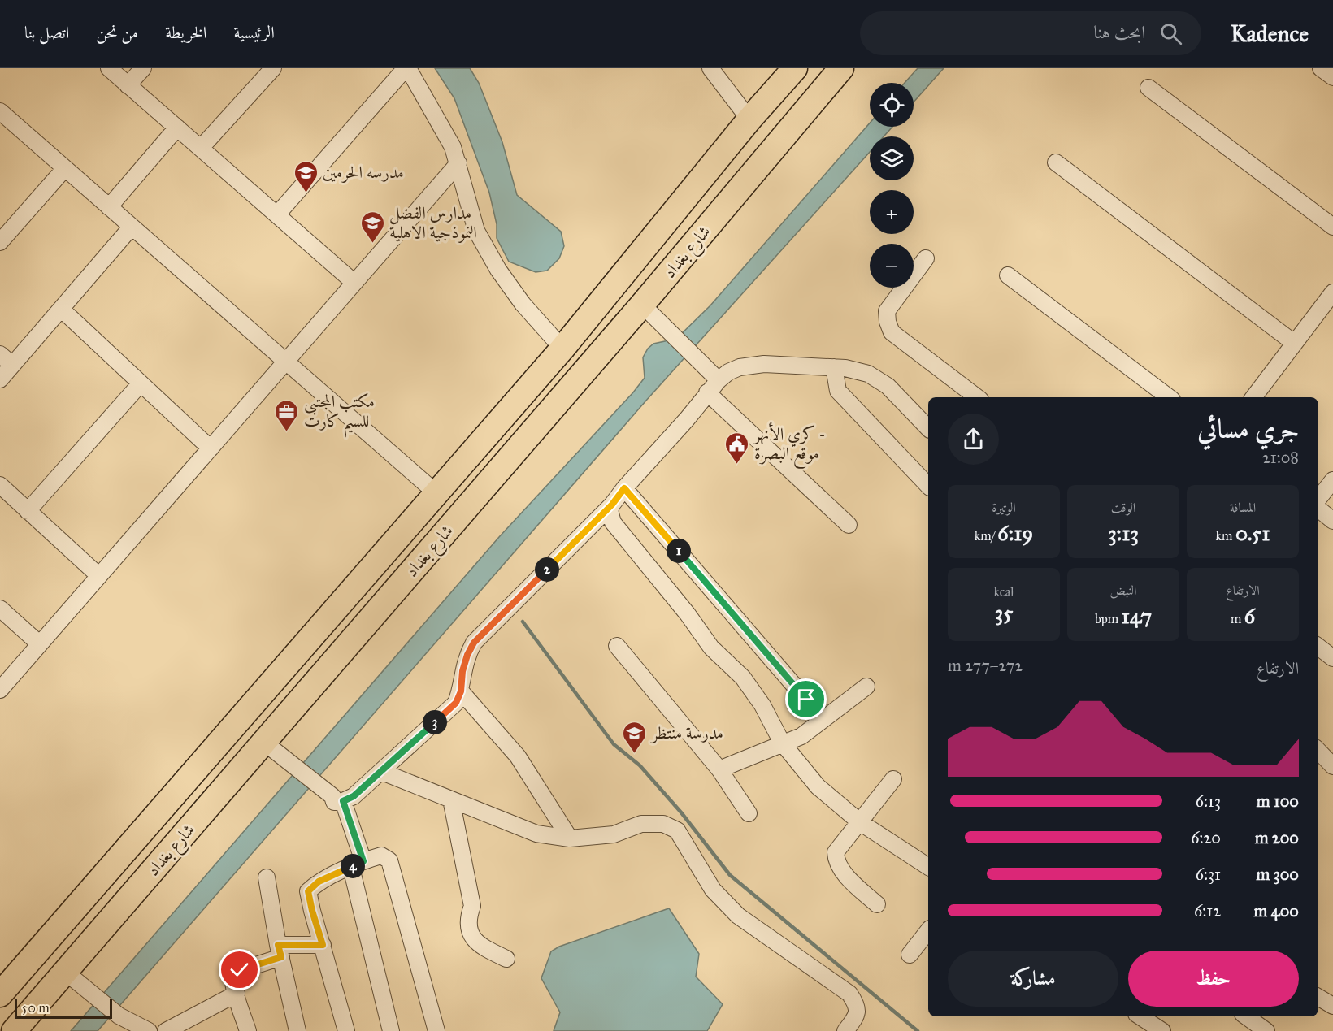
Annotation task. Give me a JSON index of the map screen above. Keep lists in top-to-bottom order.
{
  "streets": {
    "highway": ["شارع بغداد"]
  },
  "places": {
    "school or university": ["مدرسه الحرمين", "مدارس الفضل النموذجية الاهلية", "مدرسة منتظر"],
    "office": ["مكتب المجتبى للسيم كارت"],
    "public building": ["كري الأنهر - موقع البصرة"]
  },
  "scale_bar": "50 m",
  "page": {
    "header": "Kadence",
    "search": "ابحث هنا",
    "nav": [
      "الرئيسية",
      "الخريطة",
      "من نحن",
      "اتصل بنا"
    ],
    "map_buttons": ["+", "−"],
    "heading": ["جري مسائي", "21:08"],
    "stats": [
      ["المسافة", "0.51 km"],
      ["الوقت", "3:13"],
      ["الوتيرة", "6:19 /km"],
      ["الارتفاع", "6 m"],
      ["النبض", "147 bpm"],
      ["kcal", "35"]
    ],
    "pins": [
      "1",
      "2",
      "3",
      "4"
    ],
    "chart": ["الارتفاع", "272–277 m"],
    "list": [
      {
        "name": "100 m",
        "note": "6:13"
      },
      {
        "name": "200 m",
        "note": "6:20"
      },
      {
        "name": "300 m",
        "note": "6:31"
      },
      {
        "name": "400 m",
        "note": "6:12"
      }
    ],
    "buttons": ["حفظ", "مشاركة"],
    "scale": "50 m"
  }
}
